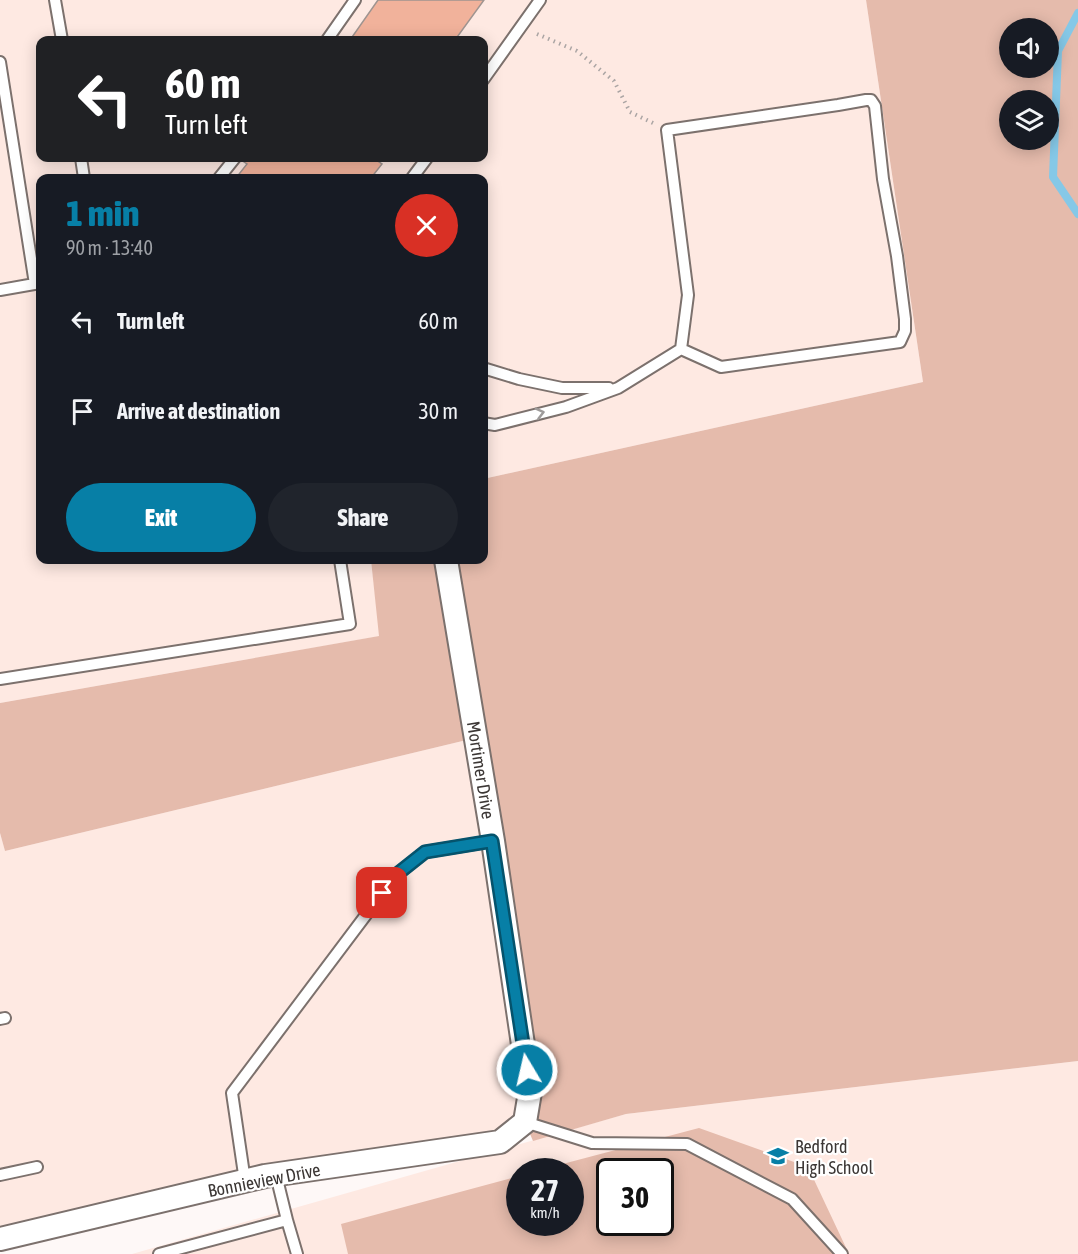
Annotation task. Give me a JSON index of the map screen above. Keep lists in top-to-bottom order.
{
  "streets": {
    "street": ["Mortimer Drive", "Bonnieview Drive"]
  },
  "crossings": [
    ["Mortimer Drive", "Bonnieview Drive"]
  ],
  "places": {
    "school or university": ["Bedford High School"]
  },
  "page": {
    "turn": ["60 m", "Turn left"],
    "heading": ["1 min", "90 m · 13:40"],
    "list": [
      {
        "name": "Turn left",
        "value": "60 m"
      },
      {
        "name": "Arrive at destination",
        "value": "30 m"
      }
    ],
    "buttons": ["Exit", "Share"],
    "speed": "27 km/h",
    "limit": "30"
  }
}
